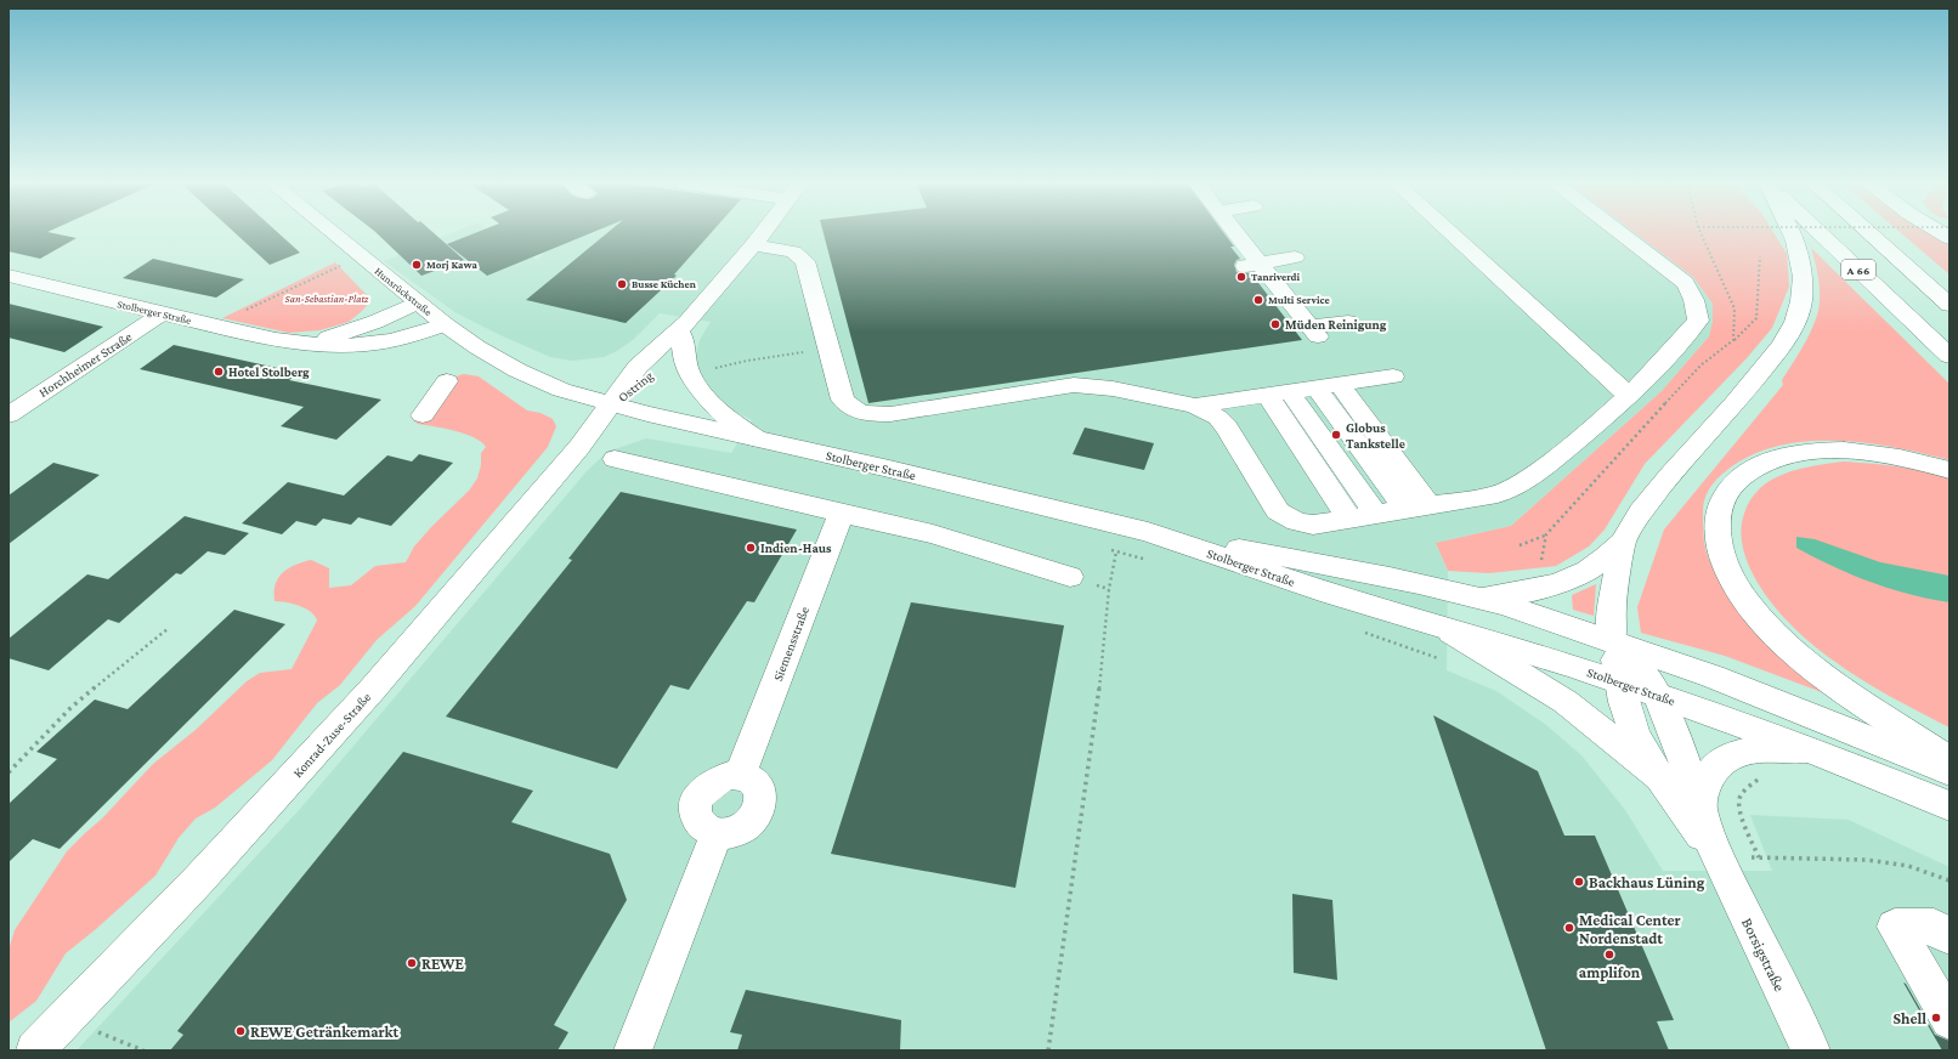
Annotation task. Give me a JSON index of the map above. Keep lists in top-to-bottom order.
{
  "streets": {
    "main road": [
      "A 66",
      "Hunsrückstraße",
      "Stolberger Straße",
      "Horchheimer Straße",
      "Ostring",
      "Siemensstraße",
      "Konrad-Zuse-Straße",
      "Borsigstraße"
    ]
  },
  "crossings": [
    ["Hunsrückstraße", "Stolberger Straße"],
    ["Stolberger Straße", "Horchheimer Straße"],
    ["Stolberger Straße", "Ostring"],
    ["Stolberger Straße", "Konrad-Zuse-Straße"],
    ["Stolberger Straße", "Borsigstraße"],
    ["Ostring", "Konrad-Zuse-Straße"]
  ],
  "parks": ["San-Sebastian-Platz"],
  "places": [
    "Morj Kawa",
    "Tanriverdi",
    "Busse Küchen",
    "Multi Service",
    "Müden Reinigung",
    "Hotel Stolberg",
    "Globus Tankstelle",
    "Indien-Haus",
    "Backhaus Lüning",
    "Medical Center Nordenstadt",
    "amplifon",
    "REWE",
    "Shell",
    "REWE Getränkemarkt"
  ]
}
